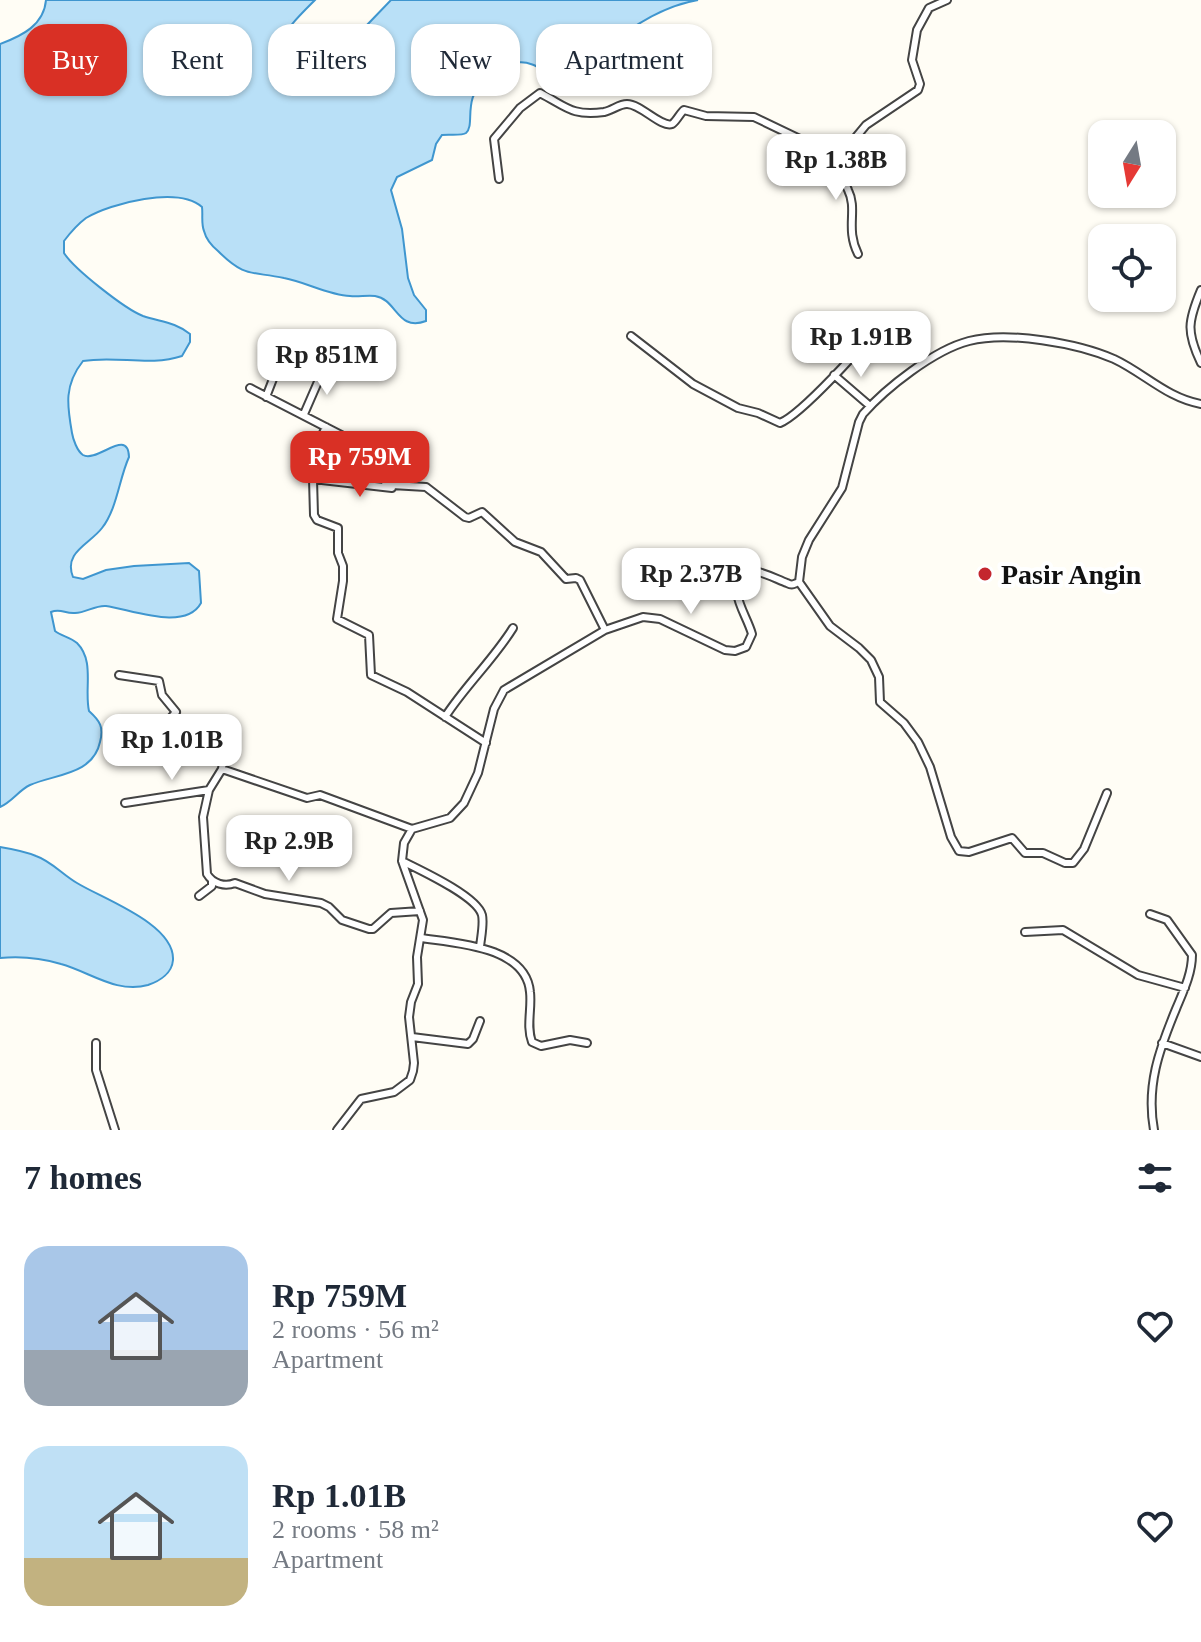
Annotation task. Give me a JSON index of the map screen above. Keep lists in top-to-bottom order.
{
  "places": ["Pasir Angin"],
  "north": "bottom",
  "page": {
    "chip": [
      "Buy",
      "Rent",
      "Filters",
      "New",
      "Apartment"
    ],
    "price": [
      "Rp 1.38B",
      "Rp 1.91B",
      "Rp 851M",
      "Rp 759M",
      "Rp 2.37B",
      "Rp 1.01B",
      "Rp 2.9B"
    ],
    "heading": "7 homes",
    "list": [
      {
        "name": "Rp 759M",
        "note": "2 rooms · 56 m² · Apartment"
      },
      {
        "name": "Rp 1.01B",
        "note": "2 rooms · 58 m² · Apartment"
      }
    ]
  }
}
